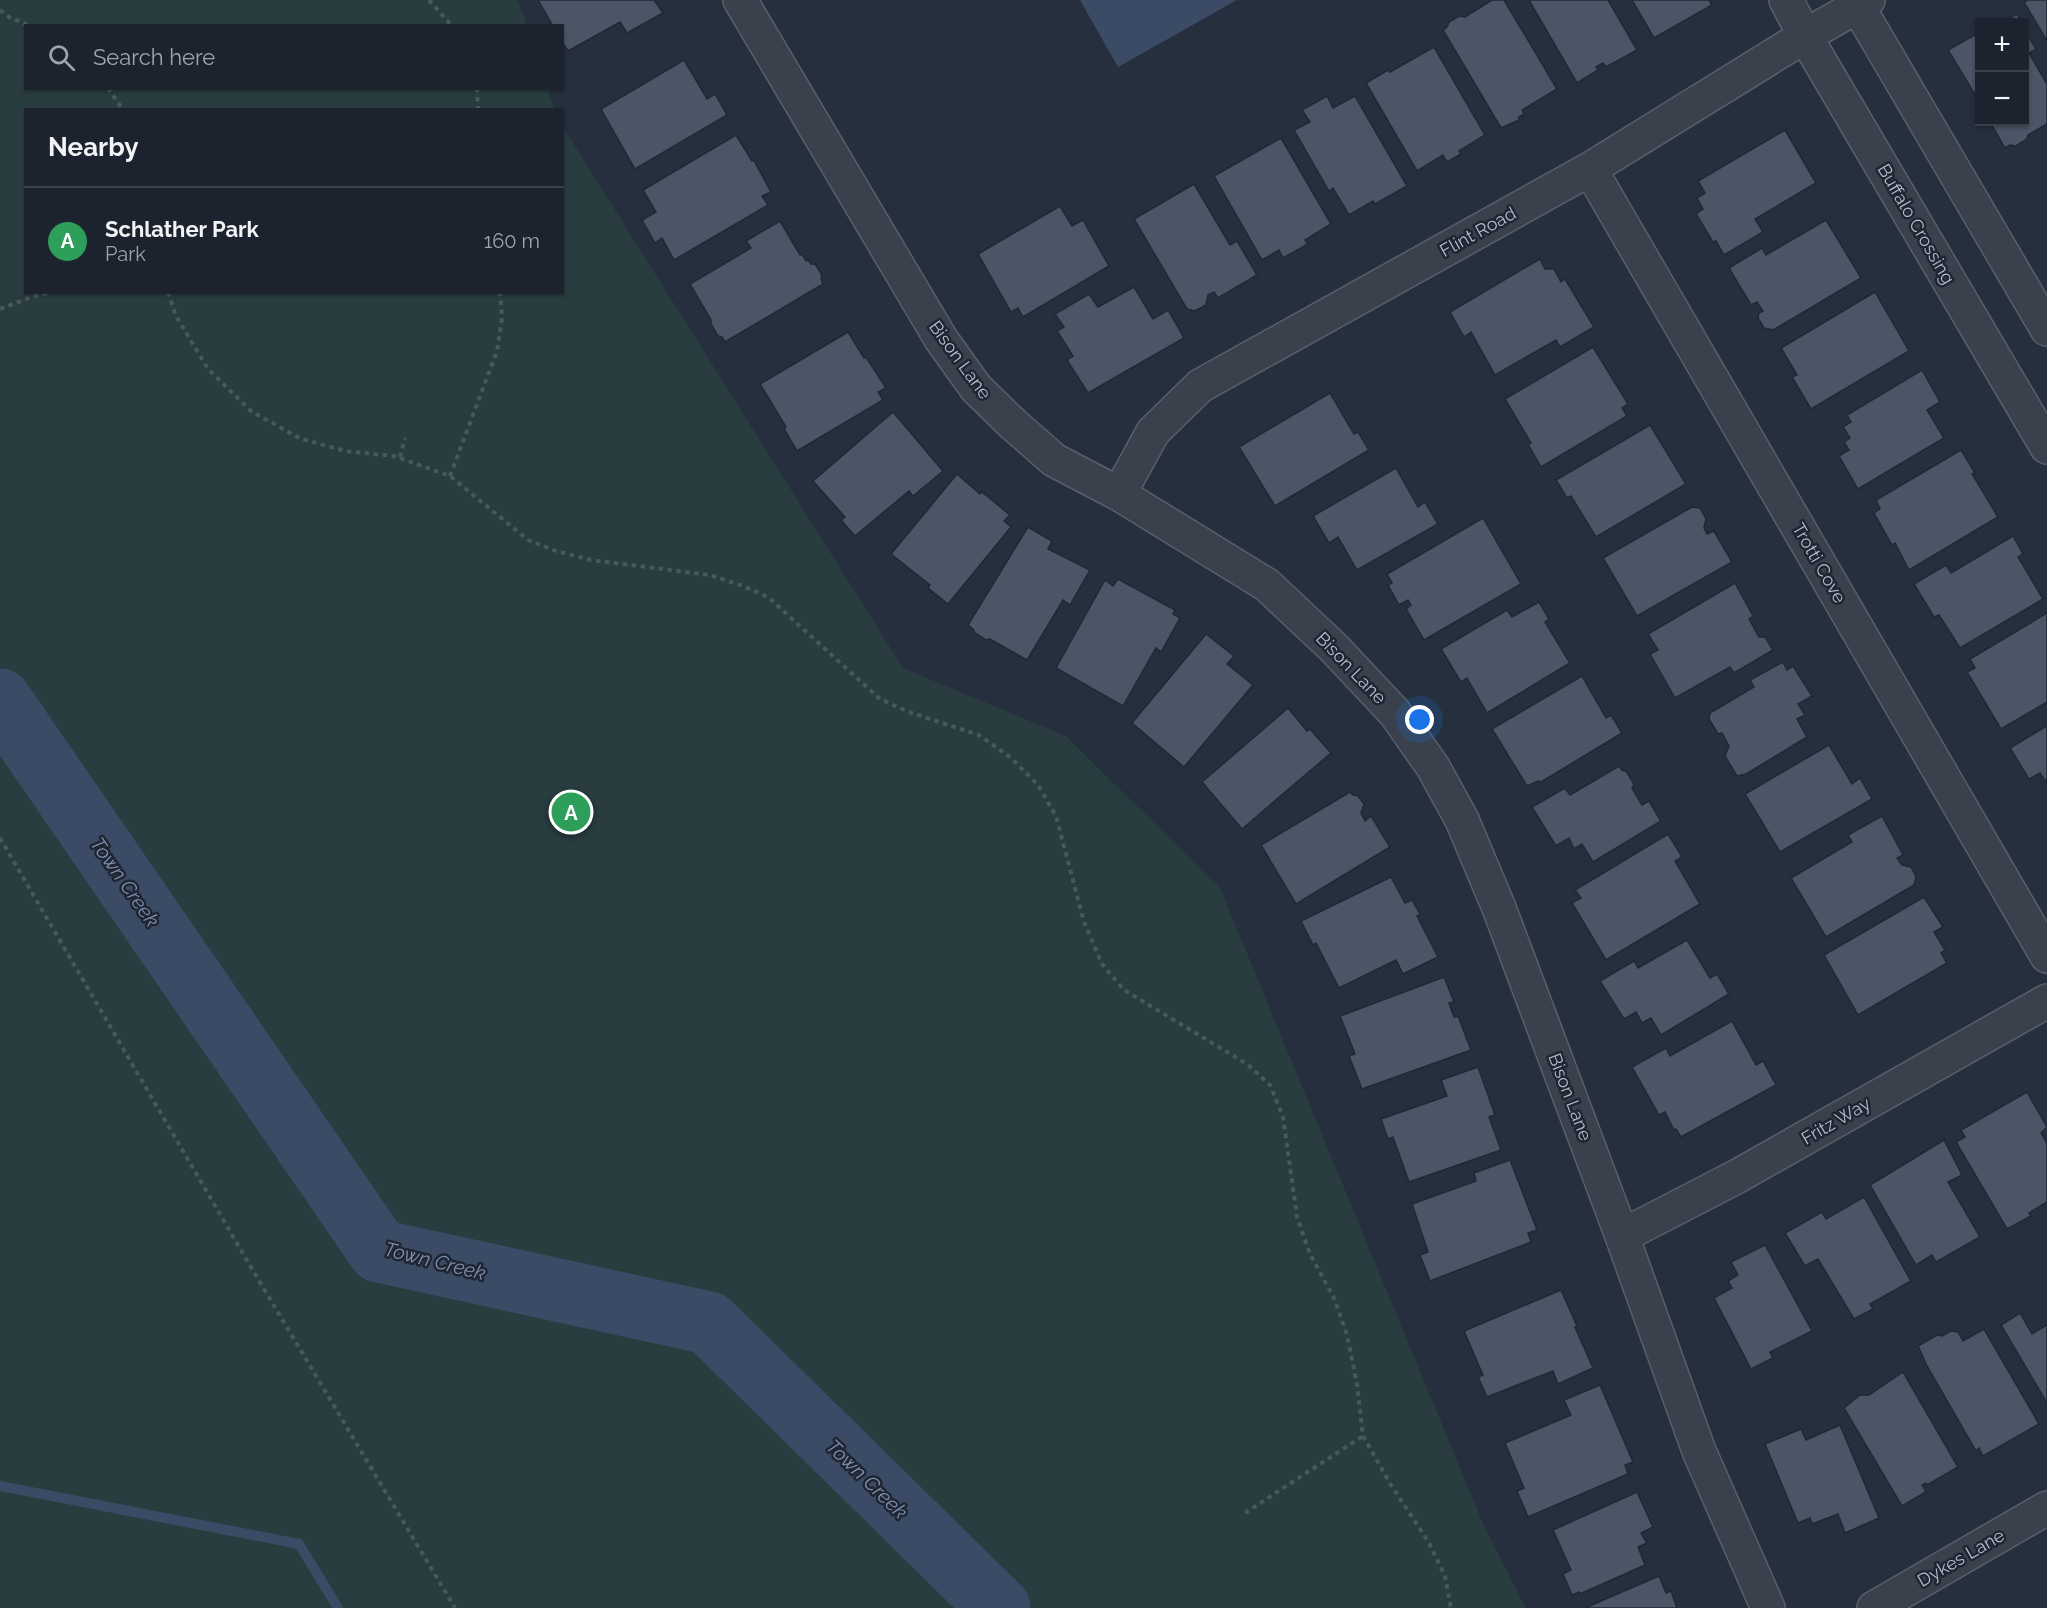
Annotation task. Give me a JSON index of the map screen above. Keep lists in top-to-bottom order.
{
  "streets": {
    "street": [
      "Buffalo Crossing",
      "Flint Road",
      "Bison Lane",
      "Trotti Cove",
      "Fritz Way",
      "Dykes Lane"
    ]
  },
  "crossings": [
    ["Buffalo Crossing", "Flint Road"],
    ["Flint Road", "Bison Lane"],
    ["Flint Road", "Trotti Cove"],
    ["Bison Lane", "Fritz Way"]
  ],
  "water": ["Town Creek"],
  "page": {
    "map_buttons": ["+", "−"],
    "search": "Search here",
    "heading": "Nearby",
    "list": [
      {
        "mark": "A",
        "name": "Schlather Park",
        "note": "Park",
        "value": "160 m"
      }
    ],
    "pins": "A"
  }
}
